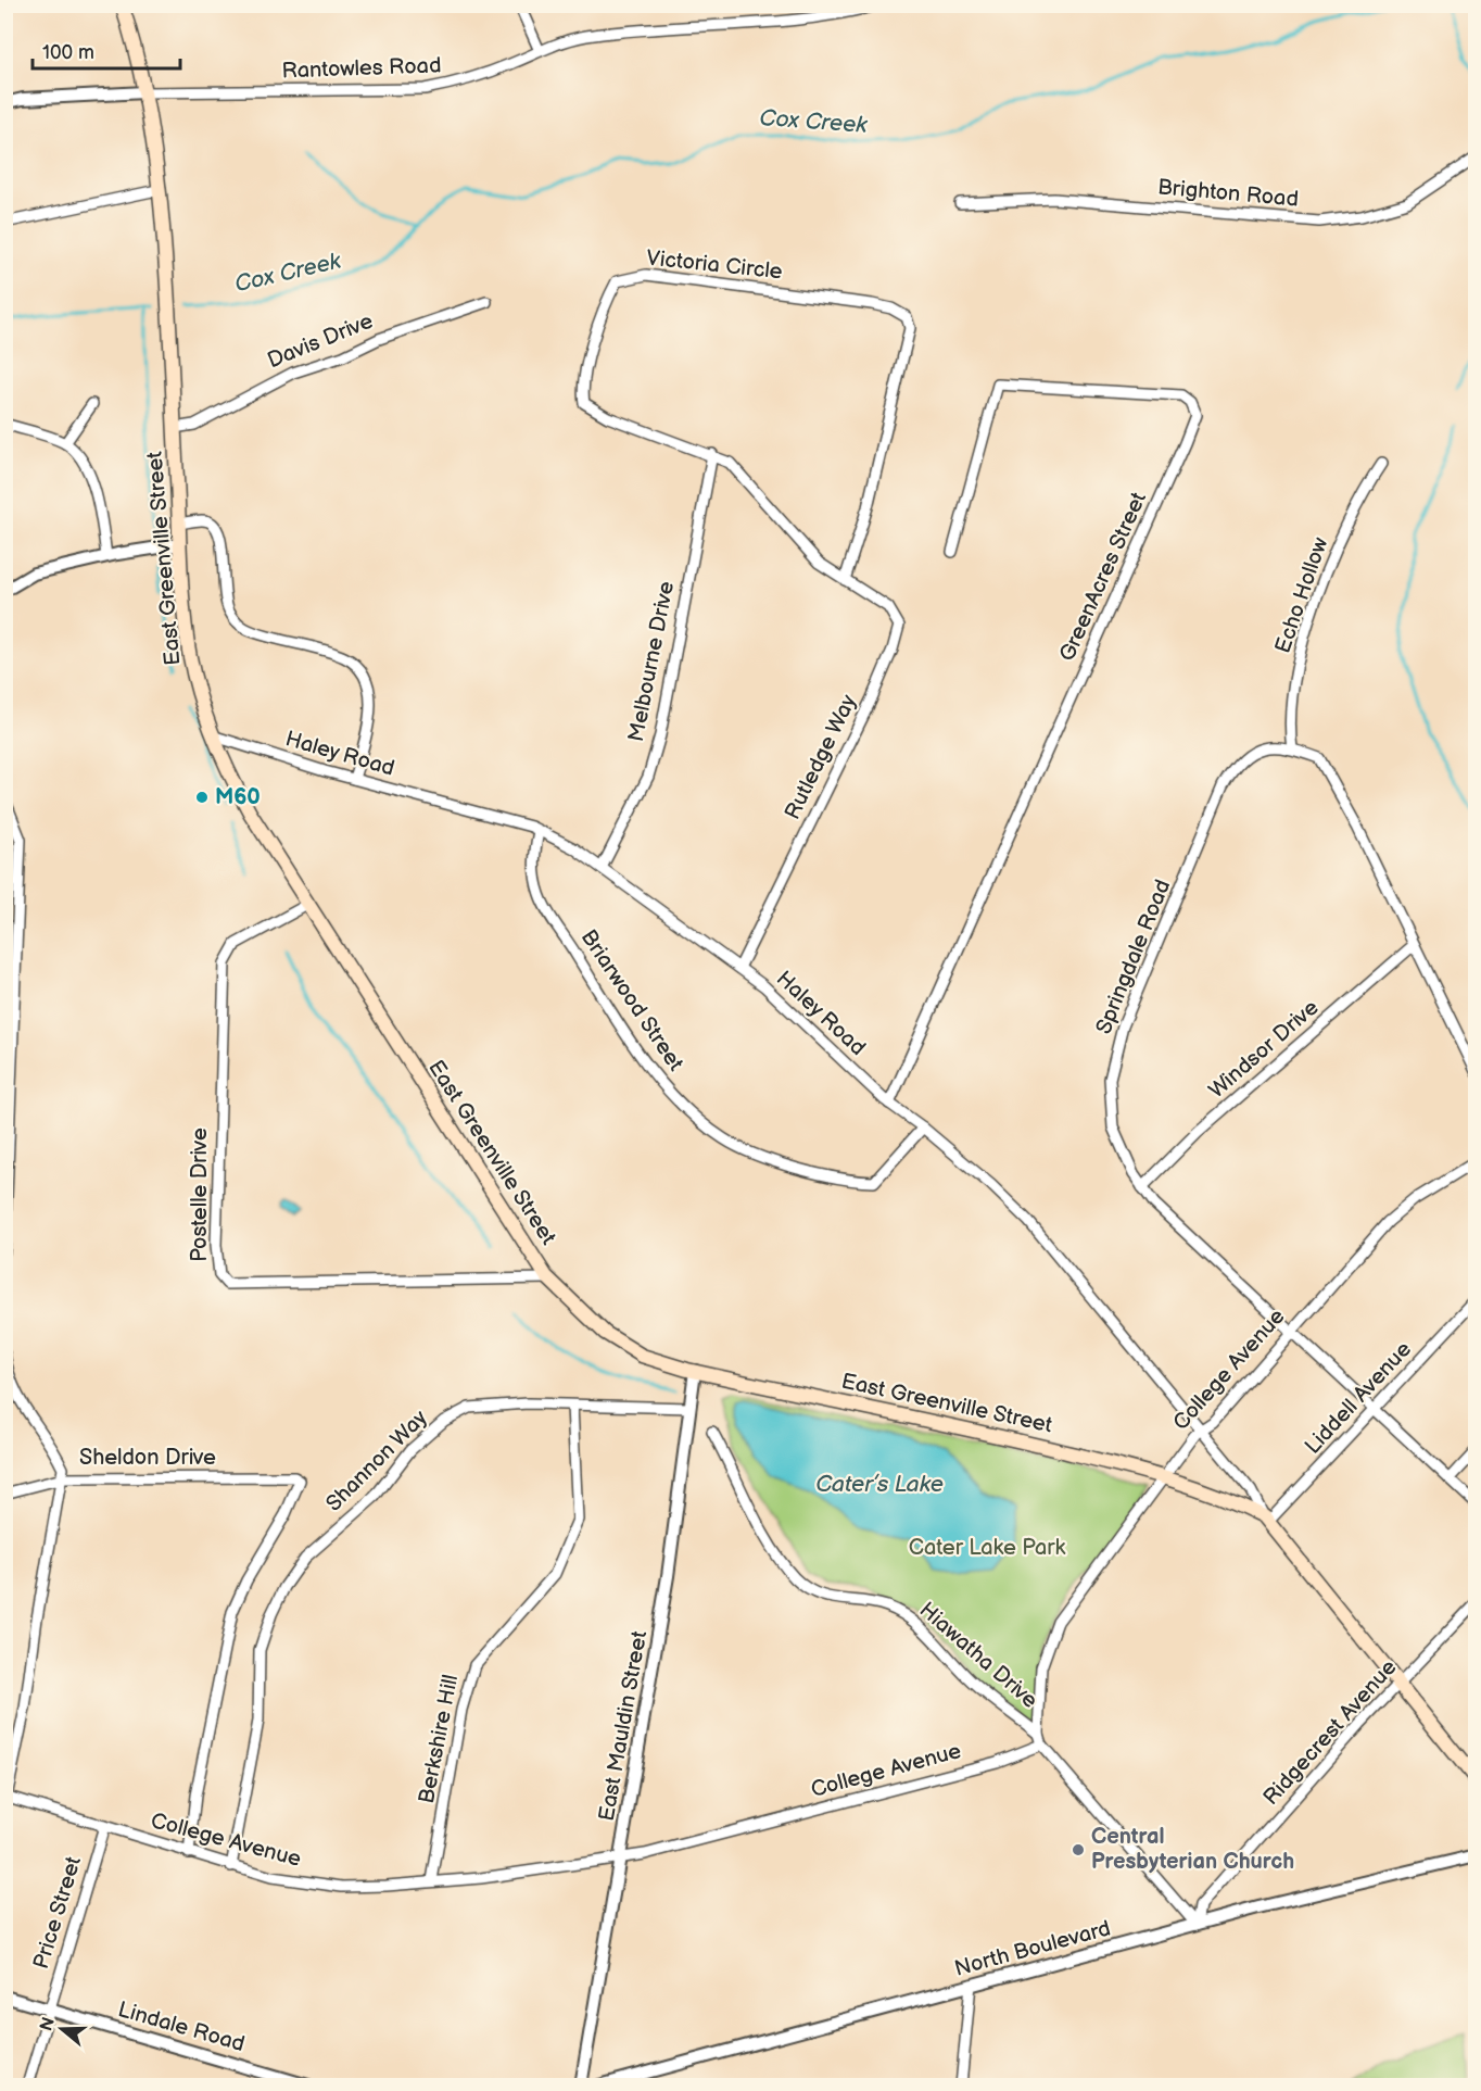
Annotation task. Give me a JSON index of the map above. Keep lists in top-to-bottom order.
{
  "streets": {
    "main road": ["East Greenville Street"],
    "street": [
      "Rantowles Road",
      "Brighton Road",
      "Victoria Circle",
      "Davis Drive",
      "GreenAcres Street",
      "Echo Hollow",
      "Melbourne Drive",
      "Haley Road",
      "Rutledge Way",
      "Springdale Road",
      "Briarwood Street",
      "Windsor Drive",
      "Postelle Drive",
      "College Avenue",
      "Liddell Avenue",
      "Sheldon Drive",
      "Shannon Way",
      "Hiawatha Drive",
      "East Mauldin Street",
      "Ridgecrest Avenue",
      "Berkshire Hill",
      "Price Street",
      "North Boulevard",
      "Lindale Road"
    ]
  },
  "crossings": [
    ["Rantowles Road", "East Greenville Street"],
    ["Victoria Circle", "Melbourne Drive"],
    ["Victoria Circle", "Rutledge Way"],
    ["Davis Drive", "East Greenville Street"],
    ["East Greenville Street", "Haley Road"],
    ["East Greenville Street", "Postelle Drive"],
    ["East Greenville Street", "College Avenue"],
    ["East Greenville Street", "Liddell Avenue"],
    ["East Greenville Street", "East Mauldin Street"],
    ["East Greenville Street", "Ridgecrest Avenue"],
    ["GreenAcres Street", "Haley Road"],
    ["Echo Hollow", "Springdale Road"],
    ["Melbourne Drive", "Haley Road"],
    ["Haley Road", "Rutledge Way"],
    ["Haley Road", "Briarwood Street"],
    ["Haley Road", "College Avenue"],
    ["Haley Road", "Liddell Avenue"],
    ["Springdale Road", "Windsor Drive"],
    ["Springdale Road", "College Avenue"],
    ["Springdale Road", "Liddell Avenue"],
    ["College Avenue", "Shannon Way"],
    ["College Avenue", "Hiawatha Drive"],
    ["College Avenue", "East Mauldin Street"],
    ["College Avenue", "Berkshire Hill"],
    ["College Avenue", "Price Street"],
    ["Sheldon Drive", "Shannon Way"],
    ["Shannon Way", "East Mauldin Street"],
    ["Shannon Way", "Berkshire Hill"],
    ["Ridgecrest Avenue", "North Boulevard"],
    ["Price Street", "Lindale Road"]
  ],
  "water": ["Cox Creek", "Cater’s Lake"],
  "parks": ["Cater Lake Park"],
  "places": ["M60", "Central Presbyterian Church"],
  "scale_bar": "100 m",
  "north": "left"
}
